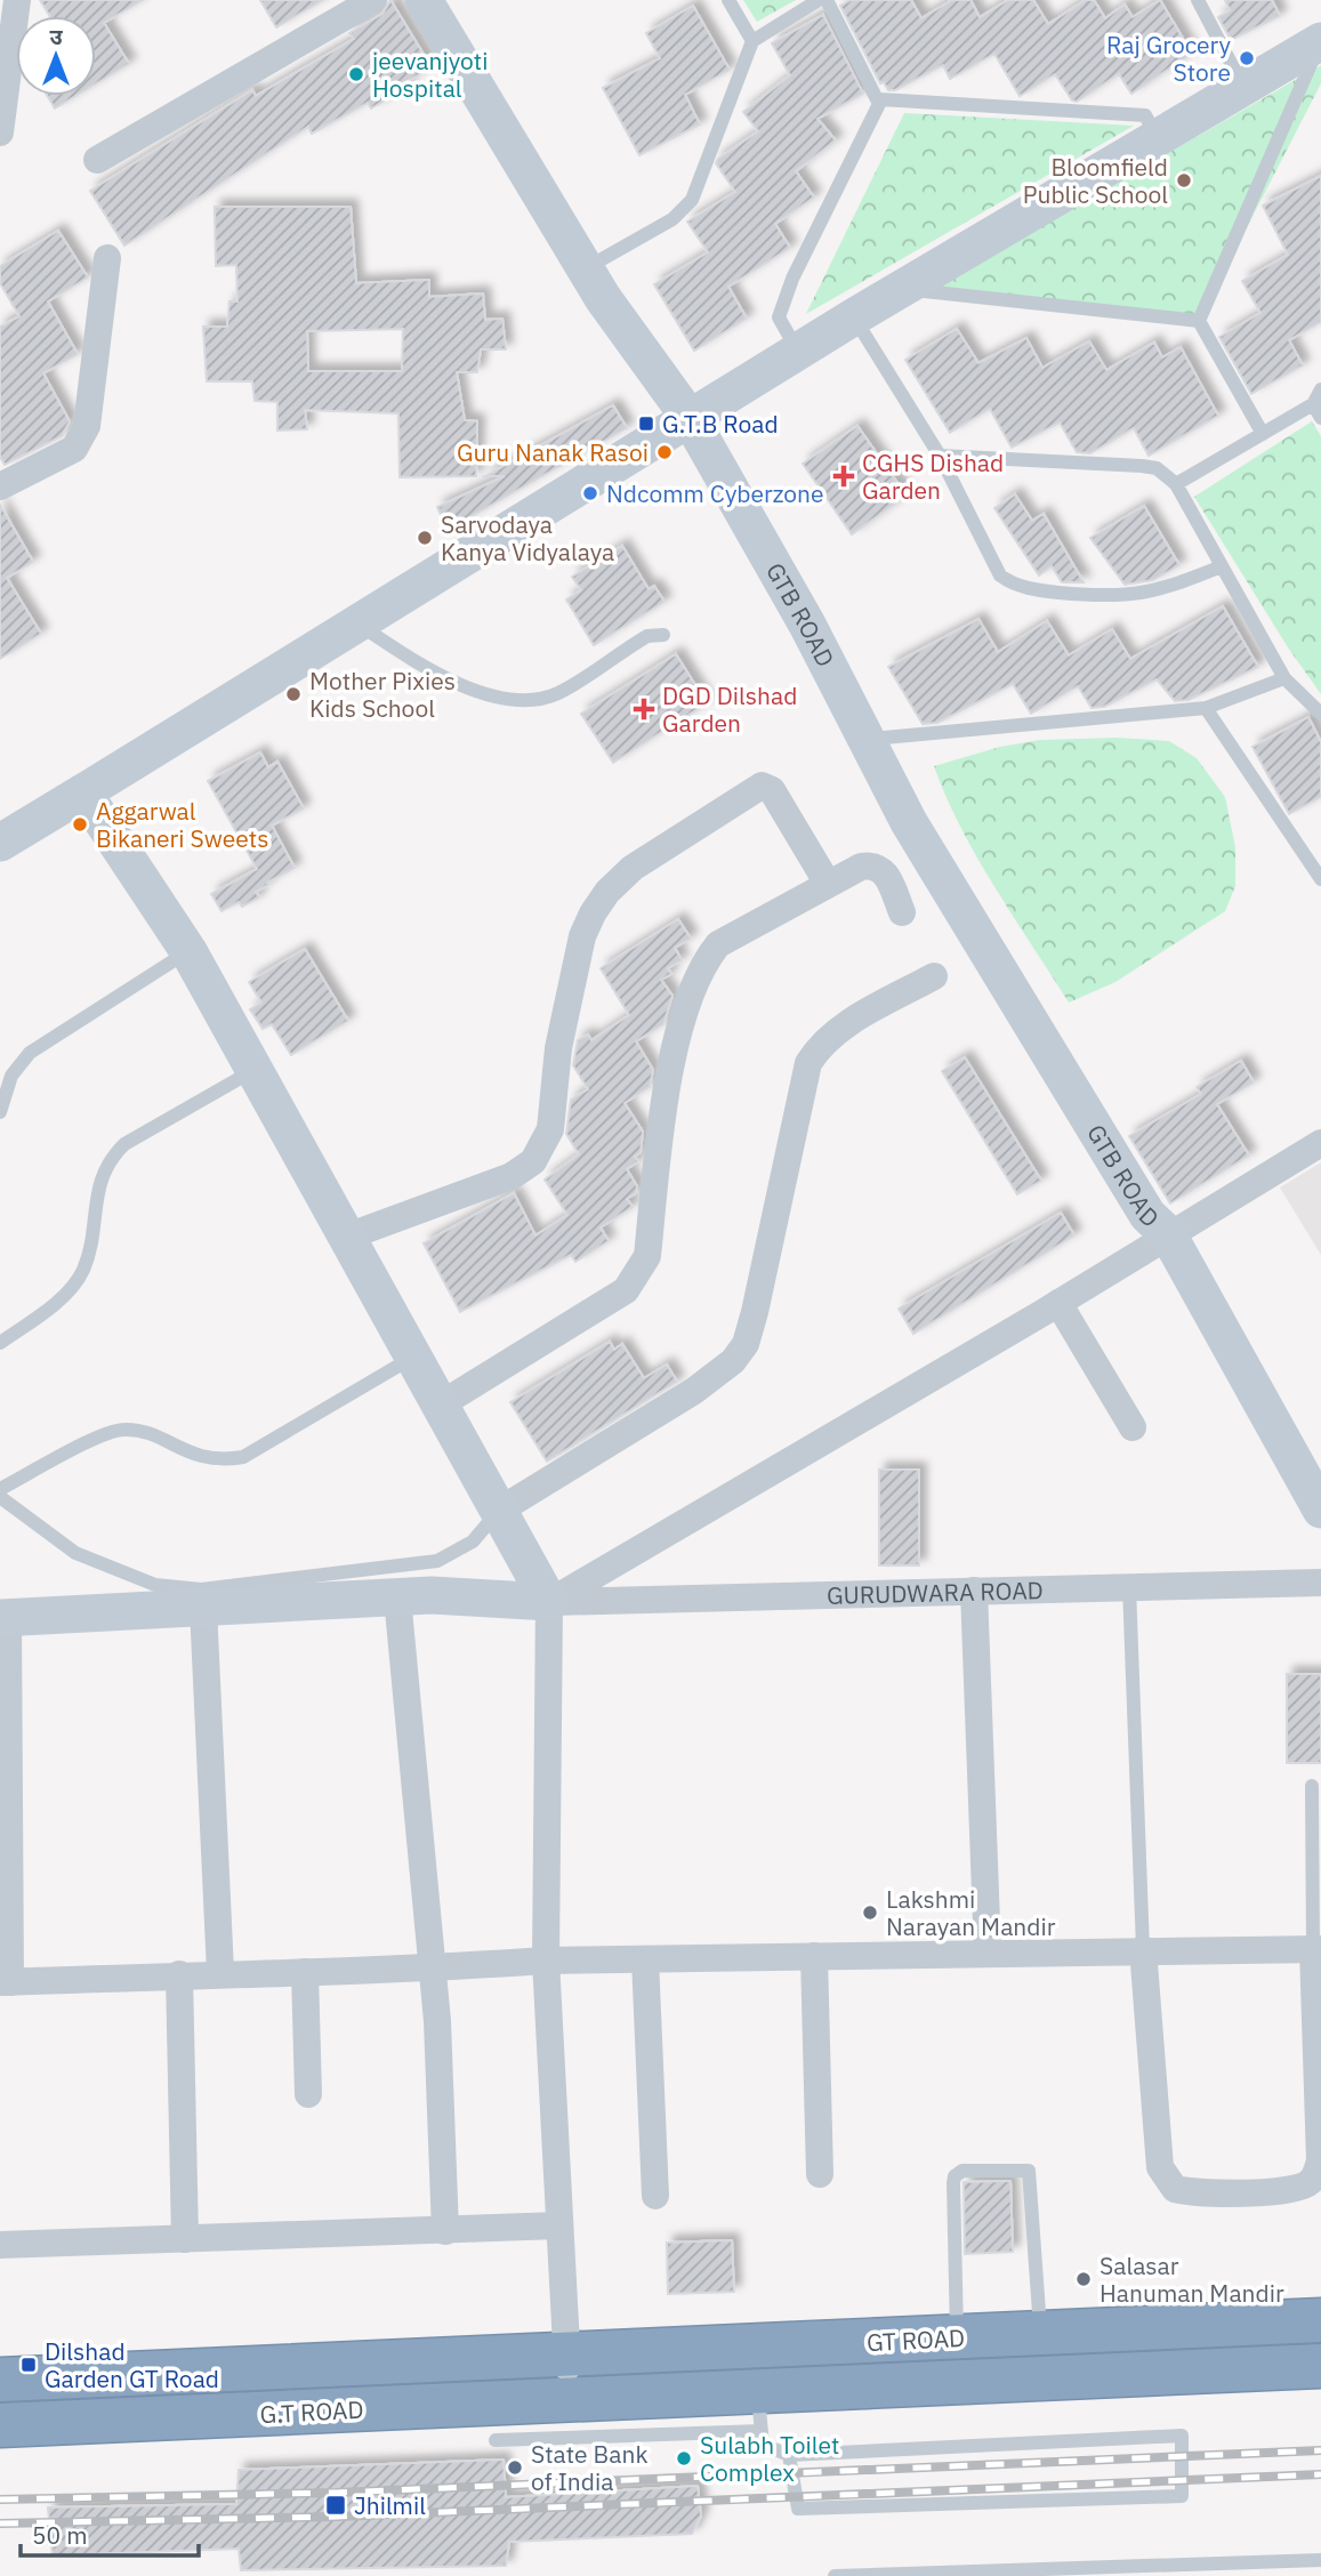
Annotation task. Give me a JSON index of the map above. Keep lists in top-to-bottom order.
{
  "streets": {
    "highway": ["GT ROAD", "G.T ROAD"],
    "street": ["GTB ROAD", "GURUDWARA ROAD"]
  },
  "crossings": [
    ["GT ROAD", "G.T ROAD"]
  ],
  "places": {
    "other": [
      "Raj Grocery Store",
      "jeevanjyoti Hospital",
      "Bloomfield Public School",
      "Guru Nanak Rasoi",
      "Ndcomm Cyberzone",
      "Sarvodaya Kanya Vidyalaya",
      "Mother Pixies Kids School",
      "Aggarwal Bikaneri Sweets",
      "Lakshmi Narayan Mandir",
      "Salasar Hanuman Mandir",
      "Sulabh Toilet Complex",
      "State Bank of India"
    ],
    "transit": ["G.T.B Road", "Dilshad Garden GT Road", "Jhilmil"],
    "health": ["CGHS Dishad Garden", "DGD Dilshad Garden"]
  },
  "scale_bar": "50 m",
  "north": "top"
}
